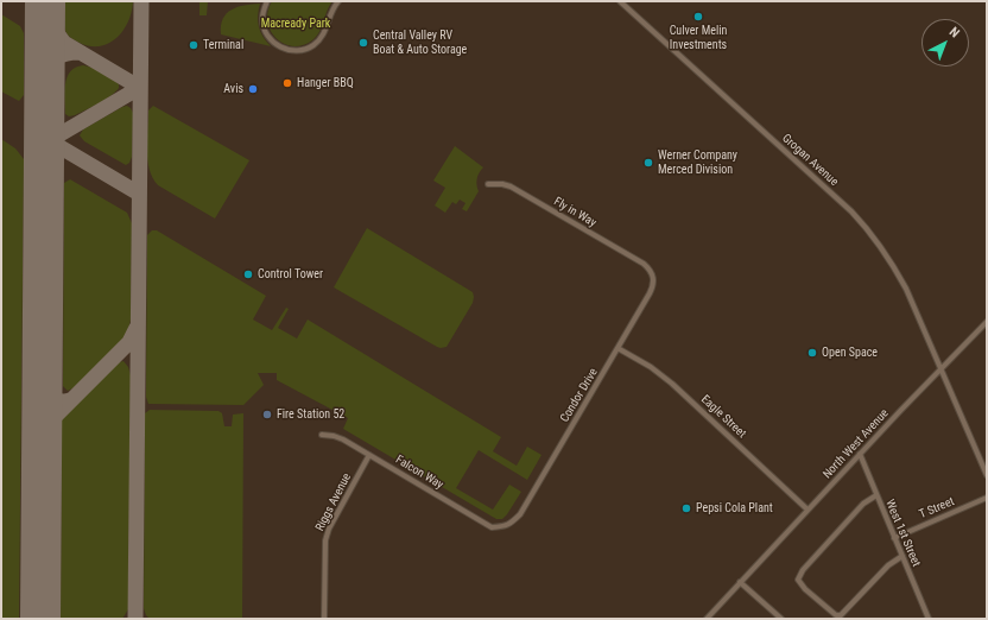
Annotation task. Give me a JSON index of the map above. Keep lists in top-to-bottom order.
{
  "streets": {
    "street": [
      "Grogan Avenue",
      "Fly in Way",
      "Condor Drive",
      "Eagle Street",
      "North West Avenue",
      "Falcon Way",
      "Riggs Avenue",
      "T Street",
      "West 1st Street"
    ]
  },
  "crossings": [
    ["Grogan Avenue", "North West Avenue"],
    ["Fly in Way", "Condor Drive"],
    ["Condor Drive", "Eagle Street"],
    ["Condor Drive", "Falcon Way"],
    ["Eagle Street", "North West Avenue"],
    ["North West Avenue", "West 1st Street"],
    ["Falcon Way", "Riggs Avenue"],
    ["T Street", "West 1st Street"]
  ],
  "parks": ["Macready Park"],
  "places": [
    "Culver Melin Investments",
    "Central Valley RV Boat & Auto Storage",
    "Terminal",
    "Hanger BBQ",
    "Avis",
    "Werner Company Merced Division",
    "Control Tower",
    "Open Space",
    "Fire Station 52",
    "Pepsi Cola Plant"
  ],
  "north": "top right"
}
